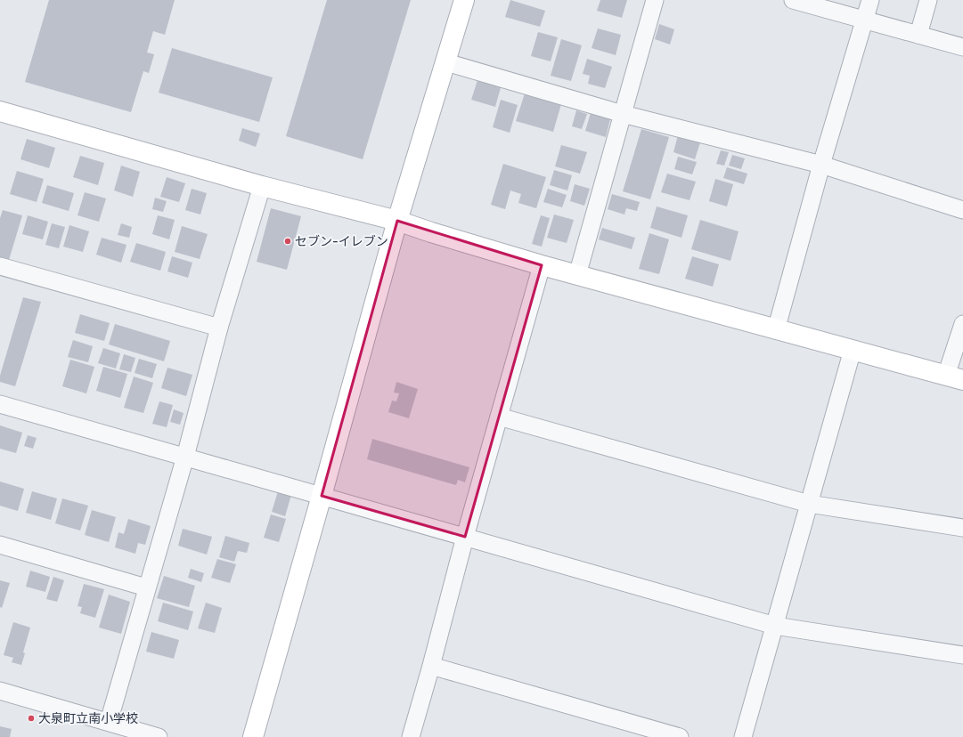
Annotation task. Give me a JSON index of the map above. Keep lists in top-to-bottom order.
{
  "places": ["セブン-イレブン", "大泉町立南小学校"]
}
